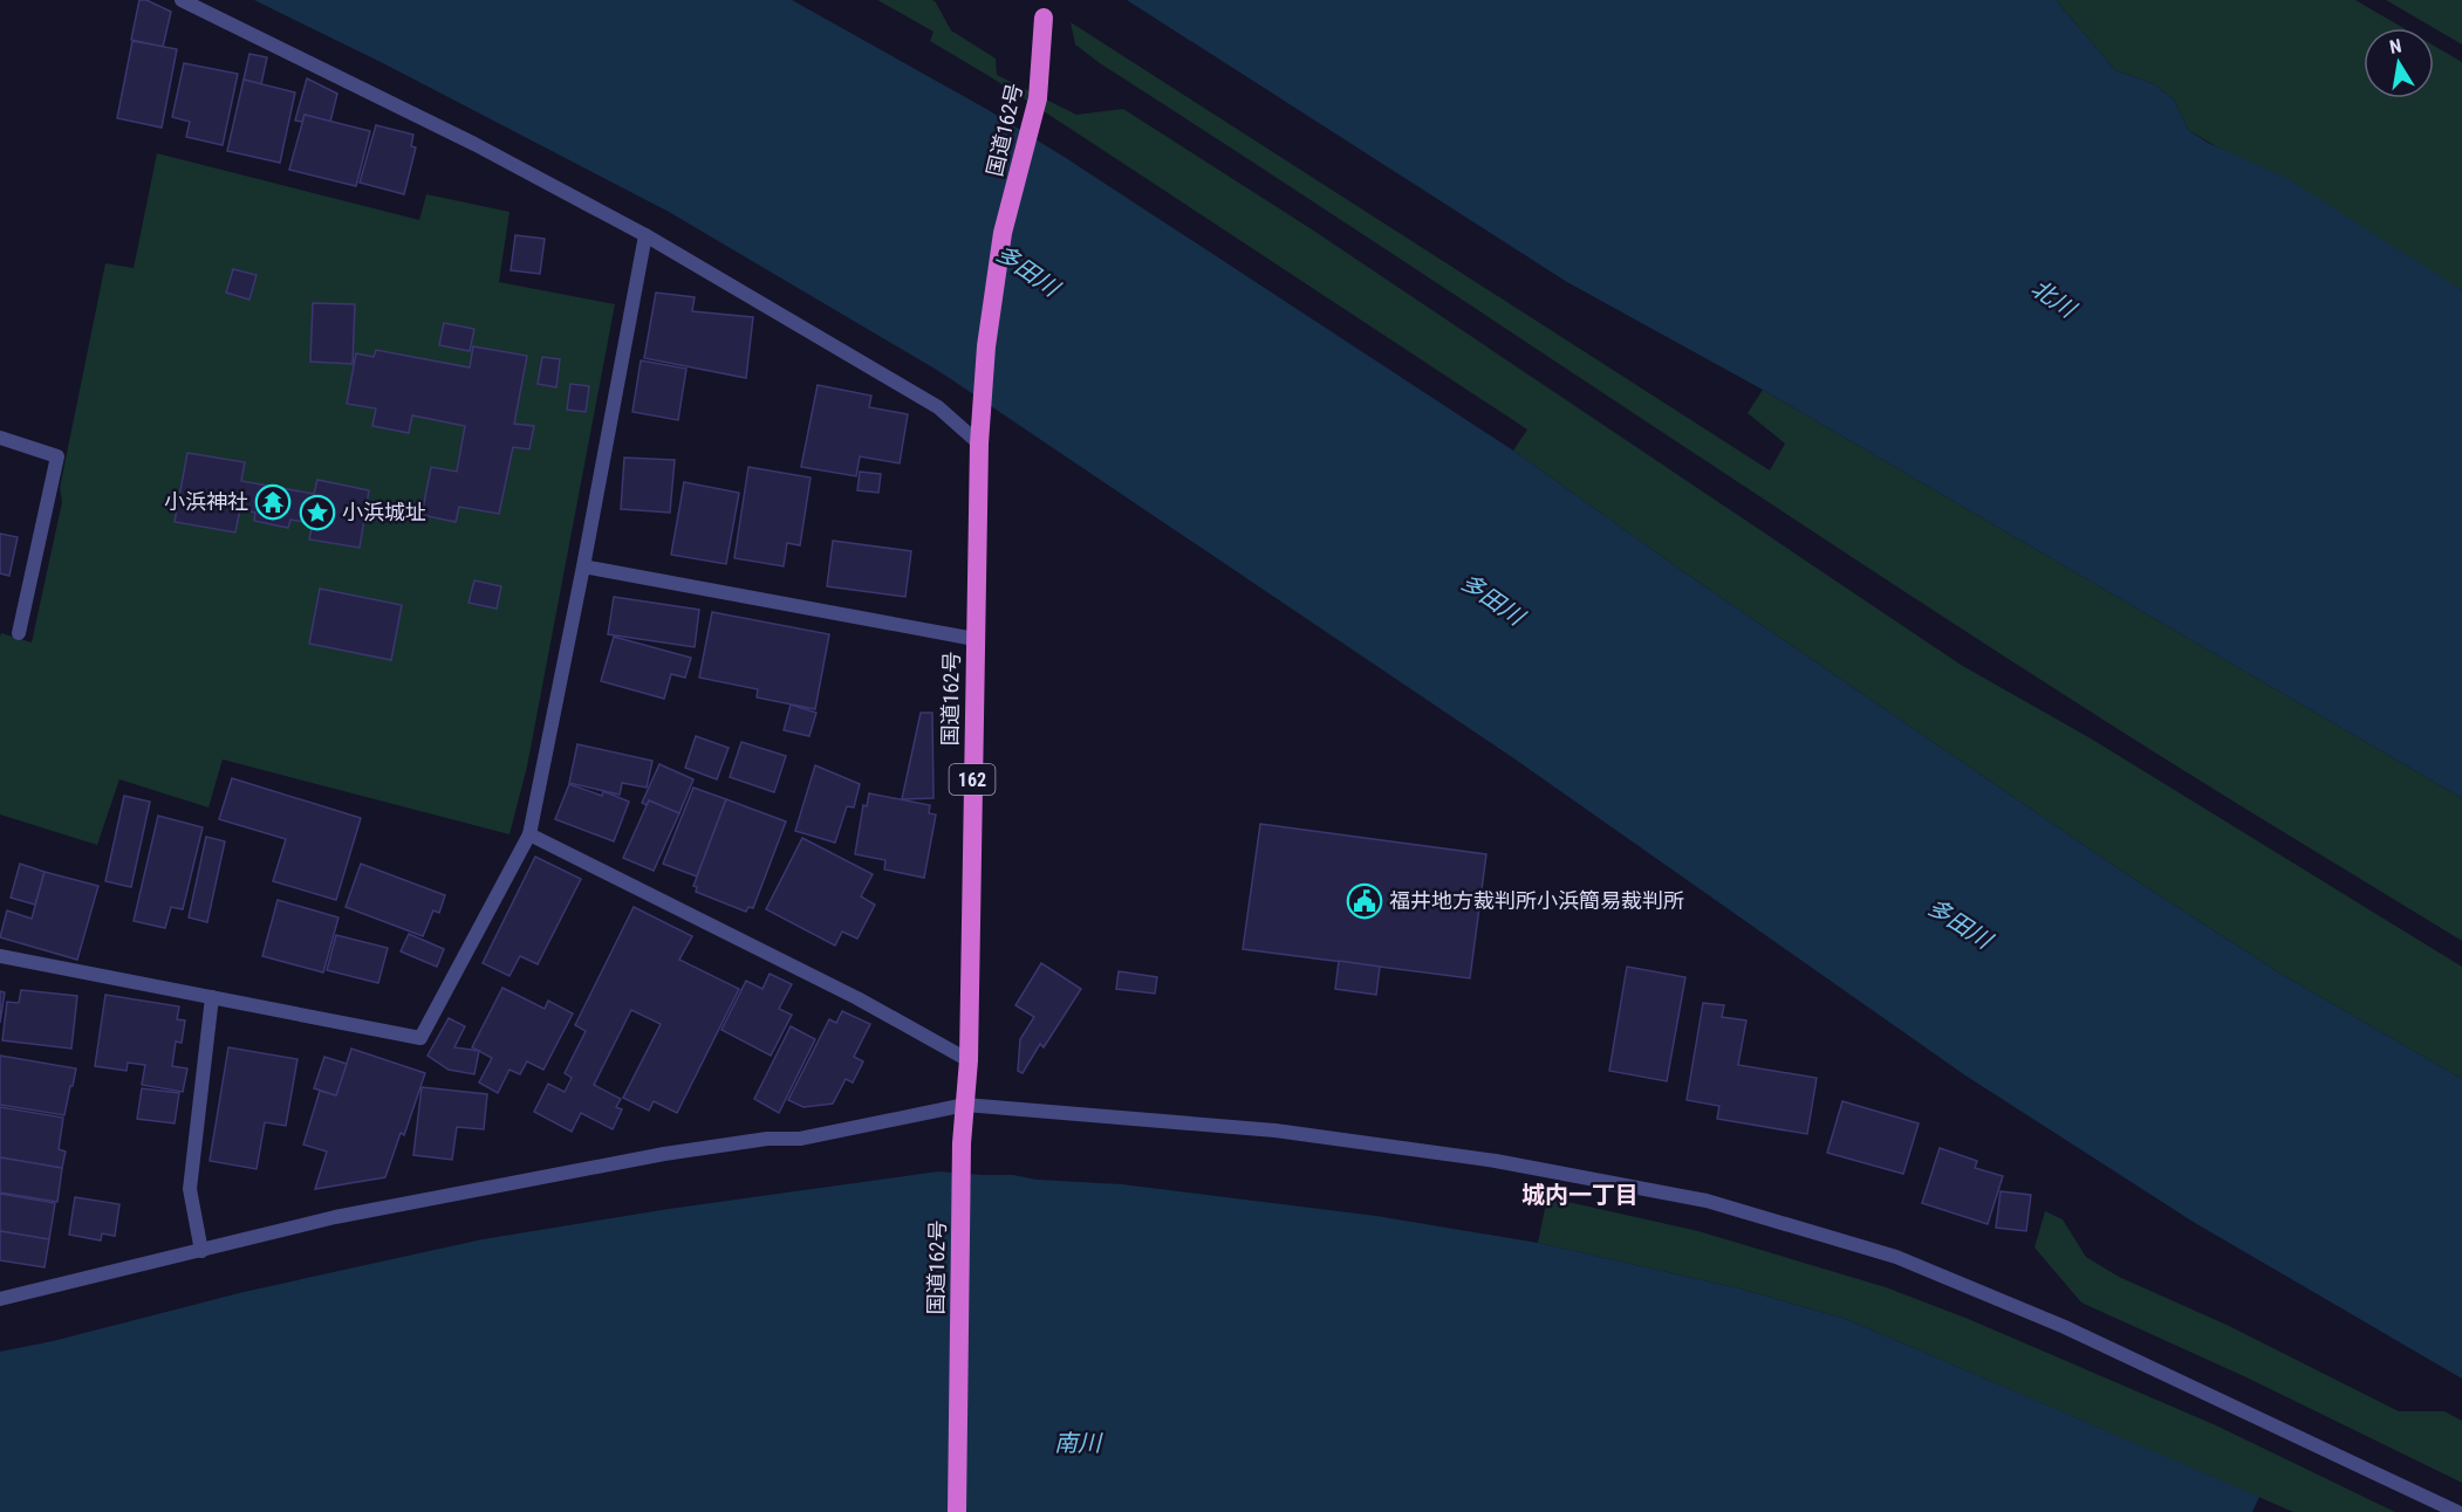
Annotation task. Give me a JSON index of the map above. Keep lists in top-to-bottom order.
{
  "streets": {
    "highway": ["国道162号", "162"]
  },
  "districts": ["城内一丁目"],
  "water": ["多田川", "北川", "南川"],
  "places": {
    "temple": ["小浜神社"],
    "place": ["小浜城址"],
    "public building": ["福井地方裁判所小浜簡易裁判所"]
  },
  "north": "top"
}
